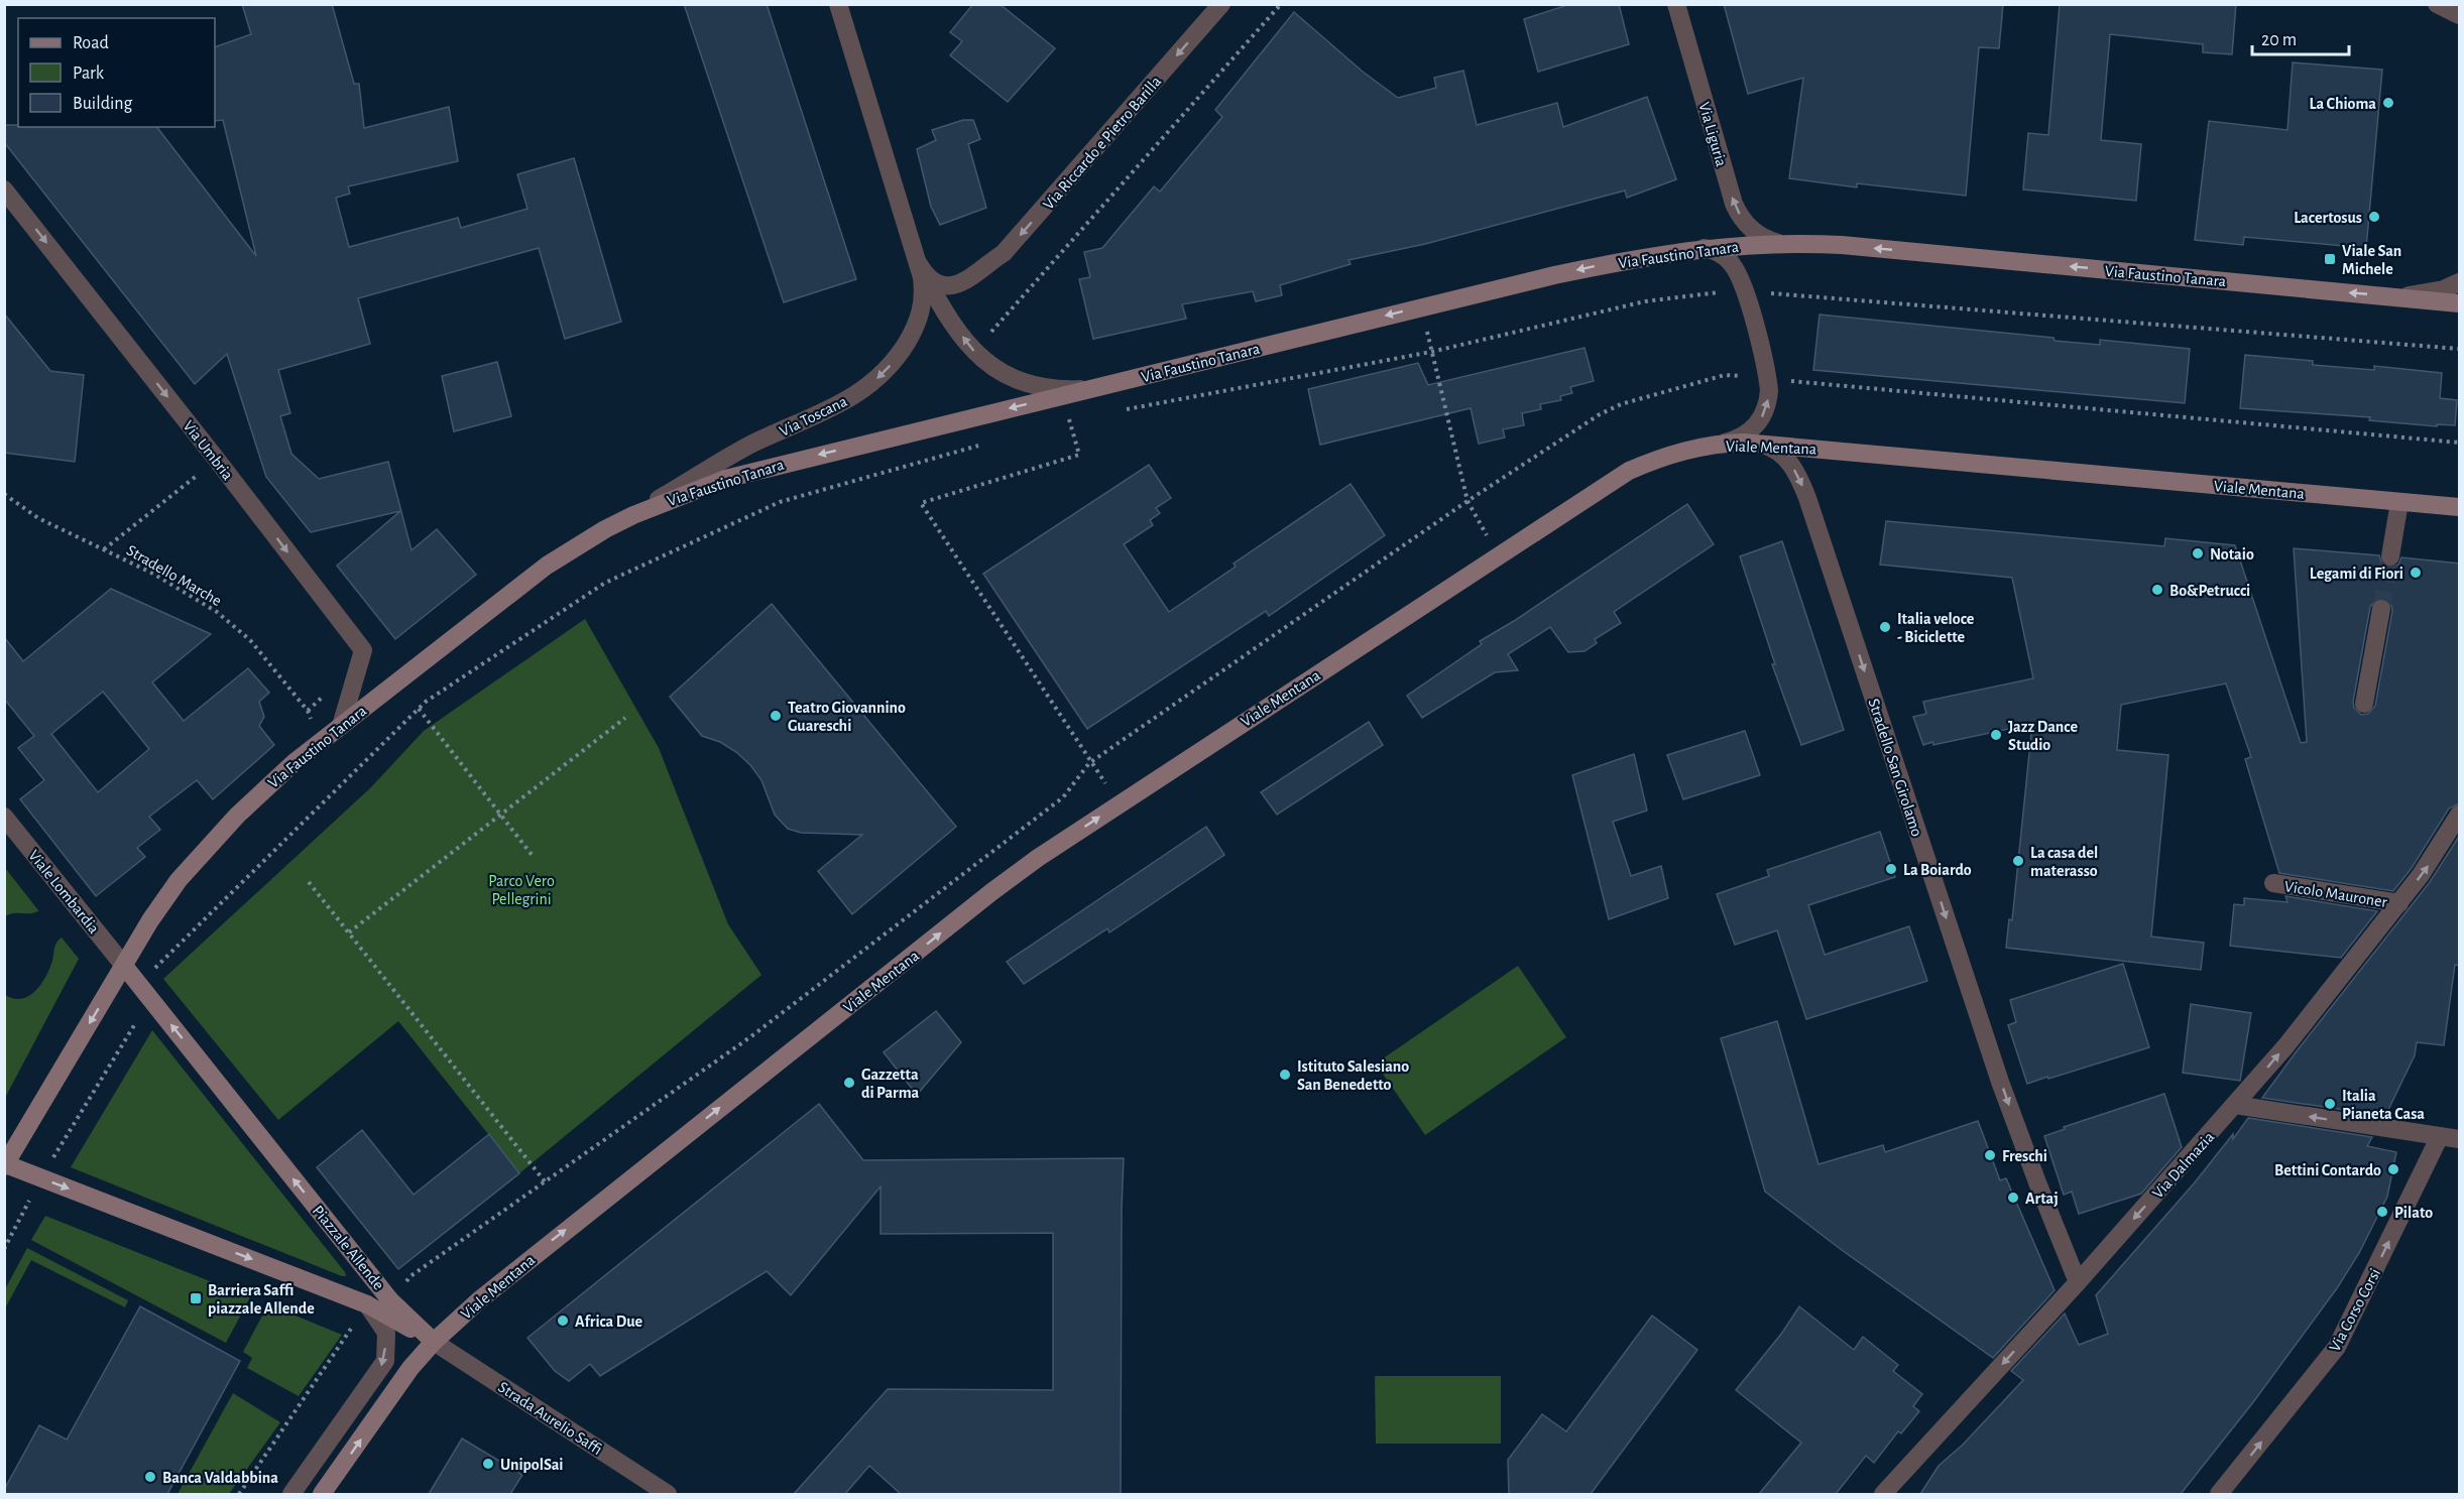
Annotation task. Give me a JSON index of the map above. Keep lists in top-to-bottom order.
{
  "streets": {
    "main road": ["Via Faustino Tanara", "Viale Mentana", "Piazzale Allende"],
    "street": [
      "Via Liguria",
      "Via Riccardo e Pietro Barilla",
      "Via Toscana",
      "Via Umbria",
      "Stradello San Girolamo",
      "Viale Lombardia",
      "Vicolo Mauroner",
      "Via Dalmazia",
      "Via Corso Corsi",
      "Strada Aurelio Saffi"
    ],
    "path": ["Stradello Marche"]
  },
  "crossings": [
    ["Via Liguria", "Via Faustino Tanara"],
    ["Via Riccardo e Pietro Barilla", "Via Toscana"],
    ["Via Faustino Tanara", "Via Toscana"],
    ["Via Faustino Tanara", "Via Umbria"],
    ["Via Faustino Tanara", "Stradello Marche"],
    ["Via Faustino Tanara", "Viale Lombardia"],
    ["Via Faustino Tanara", "Piazzale Allende"],
    ["Viale Mentana", "Stradello San Girolamo"],
    ["Viale Mentana", "Piazzale Allende"],
    ["Viale Mentana", "Strada Aurelio Saffi"],
    ["Stradello San Girolamo", "Via Dalmazia"],
    ["Viale Lombardia", "Piazzale Allende"],
    ["Vicolo Mauroner", "Via Dalmazia"],
    ["Piazzale Allende", "Strada Aurelio Saffi"]
  ],
  "one_way": [
    "Via Liguria",
    "Via Riccardo e Pietro Barilla",
    "Via Faustino Tanara",
    "Via Toscana",
    "Viale Mentana",
    "Via Umbria",
    "Stradello San Girolamo",
    "Via Corso Corsi"
  ],
  "parks": ["Parco Vero Pellegrini"],
  "places": {
    "other": [
      "La Chioma",
      "Lacertosus",
      "Notaio",
      "Legami di Fiori",
      "Bo&Petrucci",
      "Italia veloce - Biciclette",
      "Teatro Giovannino Guareschi",
      "Jazz Dance Studio",
      "La casa del materasso",
      "La Boiardo",
      "Istituto Salesiano San Benedetto",
      "Gazzetta di Parma",
      "Italia Pianeta Casa",
      "Freschi",
      "Bettini Contardo",
      "Artaj",
      "Pilato",
      "Africa Due",
      "UnipolSai",
      "Banca Valdabbina"
    ],
    "transit": ["Viale San Michele", "Barriera Saffi piazzale Allende"]
  },
  "legend": ["Road", "Park", "Building"],
  "scale_bar": "20 m"
}
